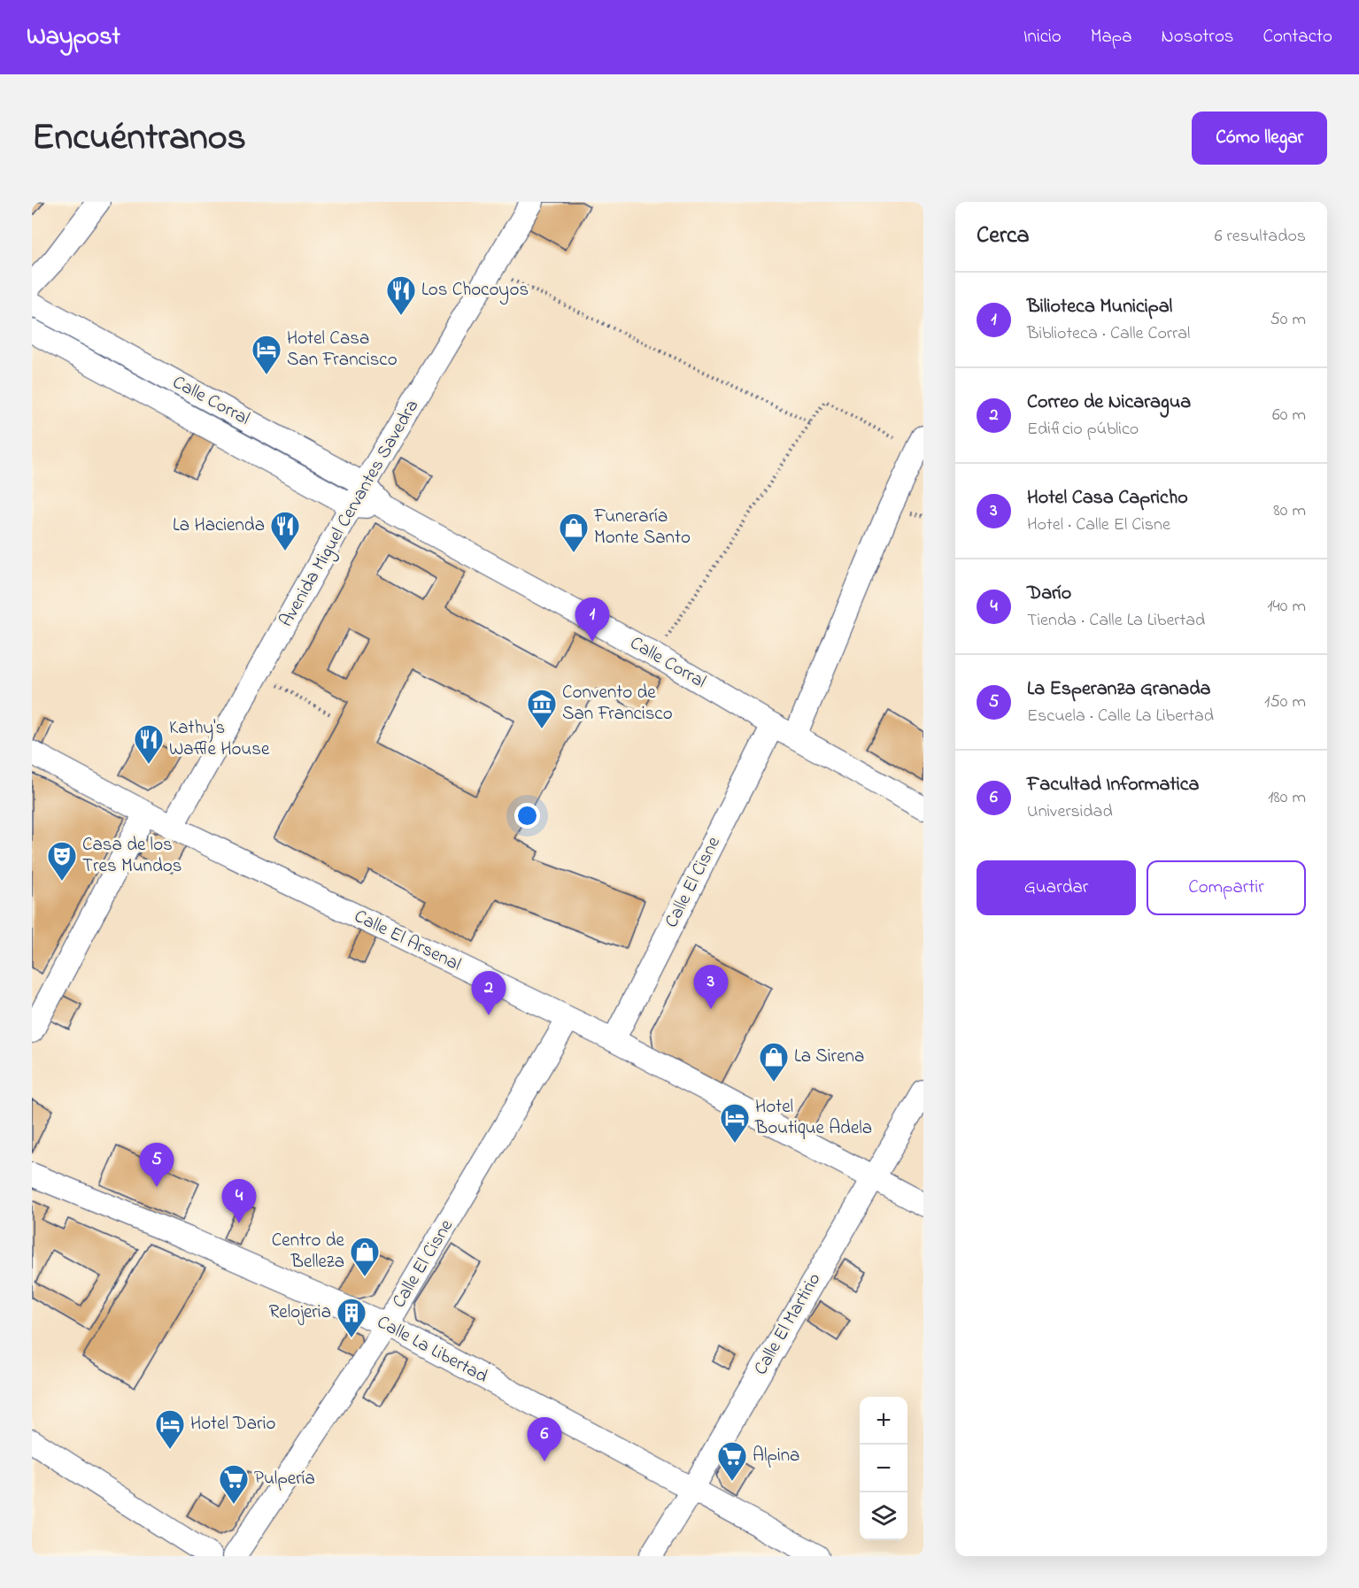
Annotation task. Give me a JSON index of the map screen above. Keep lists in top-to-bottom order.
{
  "streets": {
    "street": [
      "Calle Corral",
      "Avenida Miguel Cervantes Savedra",
      "Calle El Cisne",
      "Calle El Arsenal",
      "Calle El Martirio",
      "Calle La Libertad"
    ]
  },
  "crossings": [
    ["Calle Corral", "Avenida Miguel Cervantes Savedra"],
    ["Calle Corral", "Calle El Cisne"],
    ["Avenida Miguel Cervantes Savedra", "Calle El Arsenal"],
    ["Calle El Cisne", "Calle El Arsenal"],
    ["Calle El Cisne", "Calle La Libertad"],
    ["Calle El Arsenal", "Calle El Martirio"],
    ["Calle El Martirio", "Calle La Libertad"]
  ],
  "places": {
    "restaurant": ["Los Chocoyos", "La Hacienda", "Kathy's Waffle House"],
    "hotel": ["Hotel Casa San Francisco", "Hotel Boutique Adela", "Hotel Dario"],
    "shop": ["Funeraría Monte Santo", "La Sirena", "Centro de Belleza"],
    "museum": ["Convento de San Francisco"],
    "theatre": ["Casa de los Tres Mundos"],
    "building": ["Relojeria"],
    "supermarket": ["Alpina", "Pulpería"]
  },
  "page": {
    "header": "Waypost",
    "nav": [
      "Inicio",
      "Mapa",
      "Nosotros",
      "Contacto"
    ],
    "title": "Encuéntranos",
    "buttons": [
      "Cómo llegar",
      ["Guardar", "Compartir"]
    ],
    "heading": ["Cerca", "6 resultados"],
    "list": [
      {
        "mark": "1",
        "name": "Bilioteca Municipal",
        "note": "Biblioteca · Calle Corral",
        "value": "50 m"
      },
      {
        "mark": "2",
        "name": "Correo de Nicaragua",
        "note": "Edificio público",
        "value": "60 m"
      },
      {
        "mark": "3",
        "name": "Hotel Casa Capricho",
        "note": "Hotel · Calle El Cisne",
        "value": "80 m"
      },
      {
        "mark": "4",
        "name": "Darío",
        "note": "Tienda · Calle La Libertad",
        "value": "140 m"
      },
      {
        "mark": "5",
        "name": "La Esperanza Granada",
        "note": "Escuela · Calle La Libertad",
        "value": "150 m"
      },
      {
        "mark": "6",
        "name": "Facultad Informatica",
        "note": "Universidad",
        "value": "180 m"
      }
    ],
    "pins": [
      "1",
      "3",
      "2",
      "5",
      "4",
      "6"
    ],
    "map_buttons": ["+", "−"]
  }
}
